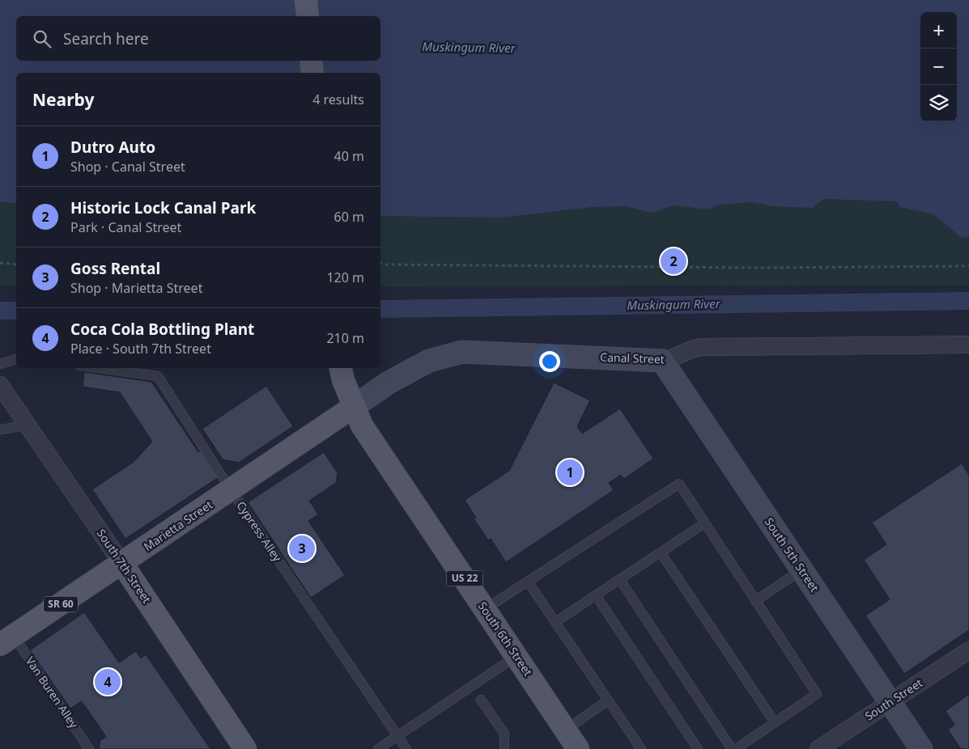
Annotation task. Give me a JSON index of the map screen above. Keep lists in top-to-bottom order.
{
  "streets": {
    "main road": [
      "Canal Street",
      "Marietta Street",
      "South 5th Street",
      "South 7th Street",
      "US 22",
      "SR 60",
      "South 6th Street"
    ],
    "street": ["South Street"],
    "lane": ["Cypress Alley", "Van Buren Alley"]
  },
  "crossings": [
    ["Canal Street", "Marietta Street"],
    ["Canal Street", "South 5th Street"],
    ["Canal Street", "US 22"],
    ["Canal Street", "South 6th Street"],
    ["Marietta Street", "Cypress Alley"],
    ["Marietta Street", "South 7th Street"],
    ["Marietta Street", "US 22"],
    ["Marietta Street", "South 6th Street"],
    ["Marietta Street", "Van Buren Alley"],
    ["South 5th Street", "South Street"],
    ["US 22", "South 6th Street"]
  ],
  "water": ["Muskingum River"],
  "page": {
    "map_buttons": ["+", "−"],
    "search": "Search here",
    "heading": ["Nearby", "4 results"],
    "list": [
      {
        "mark": "1",
        "name": "Dutro Auto",
        "note": "Shop · Canal Street",
        "value": "40 m"
      },
      {
        "mark": "2",
        "name": "Historic Lock Canal Park",
        "note": "Park · Canal Street",
        "value": "60 m"
      },
      {
        "mark": "3",
        "name": "Goss Rental",
        "note": "Shop · Marietta Street",
        "value": "120 m"
      },
      {
        "mark": "4",
        "name": "Coca Cola Bottling Plant",
        "note": "Place · South 7th Street",
        "value": "210 m"
      }
    ],
    "pins": [
      "2",
      "1",
      "3",
      "4"
    ]
  }
}
